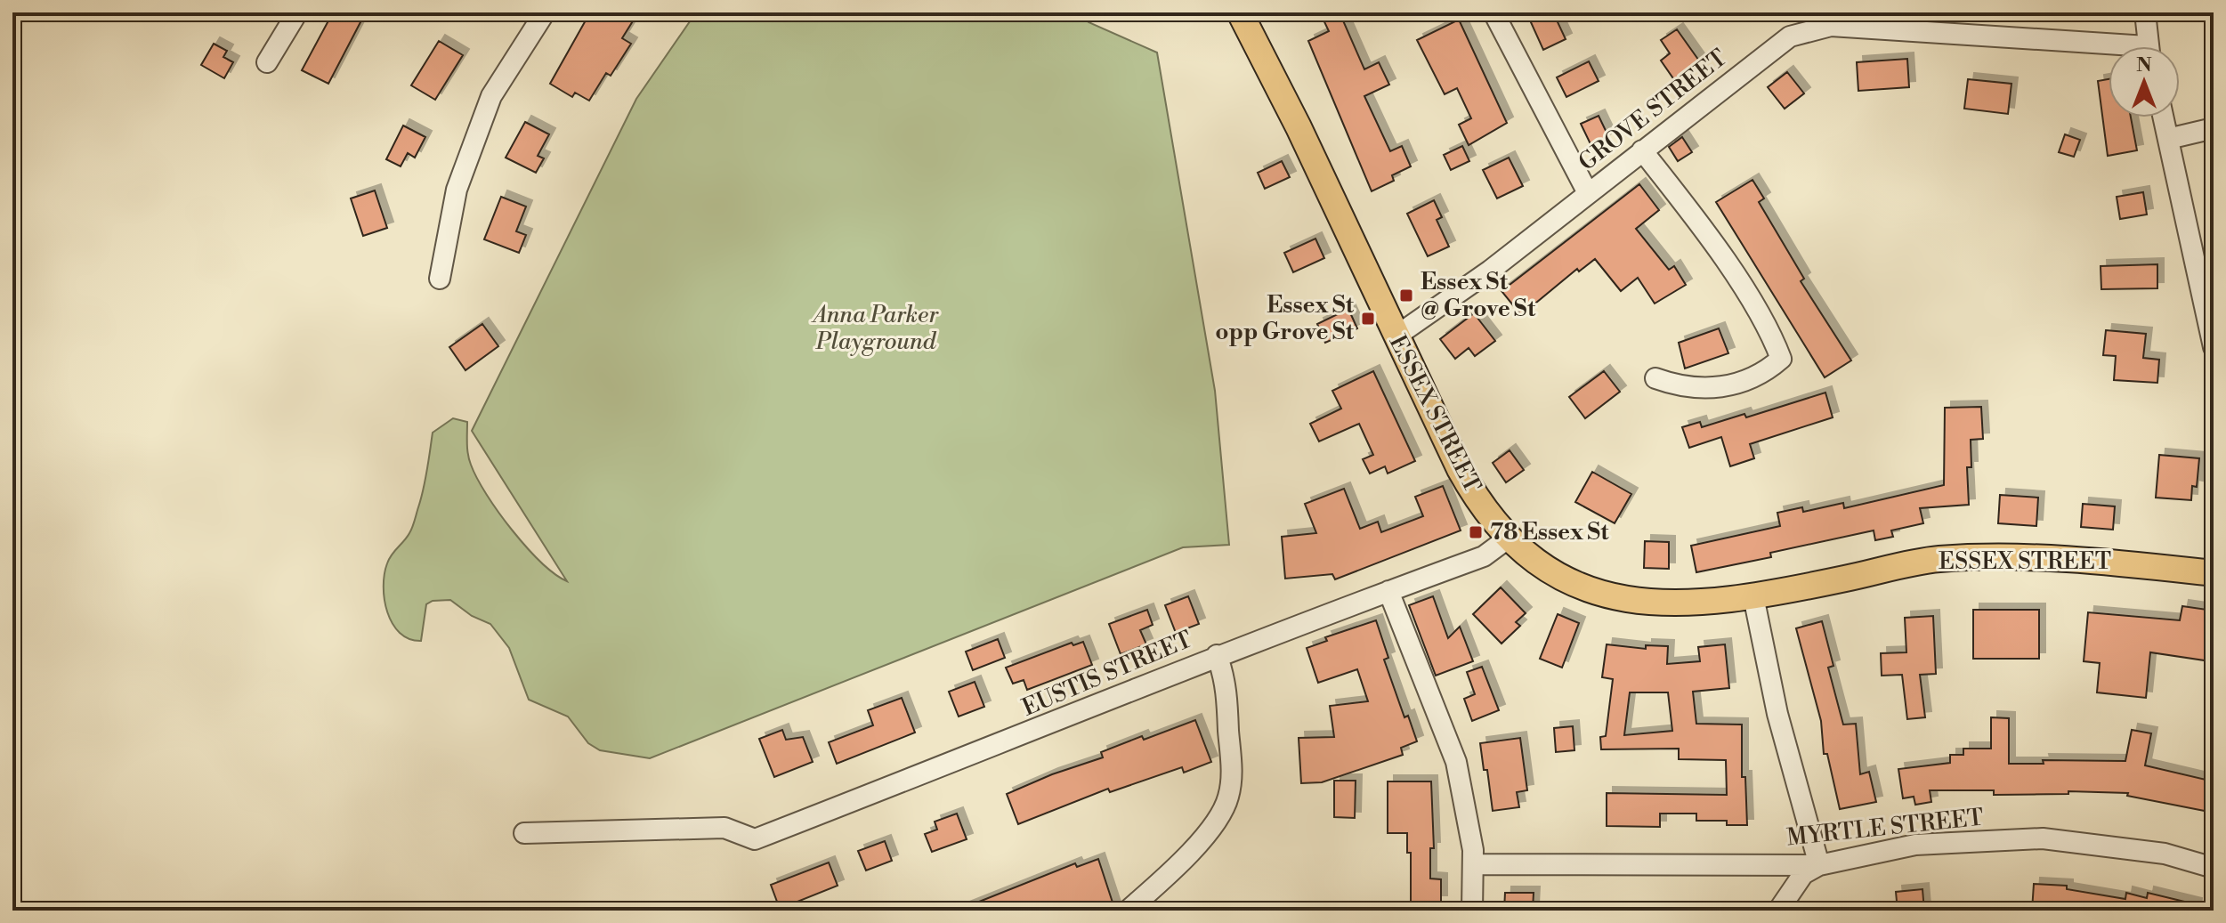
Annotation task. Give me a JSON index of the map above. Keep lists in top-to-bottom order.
{
  "streets": {
    "main road": ["ESSEX STREET"],
    "street": ["GROVE STREET", "EUSTIS STREET", "MYRTLE STREET"]
  },
  "crossings": [
    ["GROVE STREET", "ESSEX STREET"],
    ["ESSEX STREET", "EUSTIS STREET"]
  ],
  "parks": ["Anna Parker Playground"],
  "places": {
    "transit": ["Essex St @ Grove St", "Essex St opp Grove St", "78 Essex St"]
  },
  "north": "top"
}
